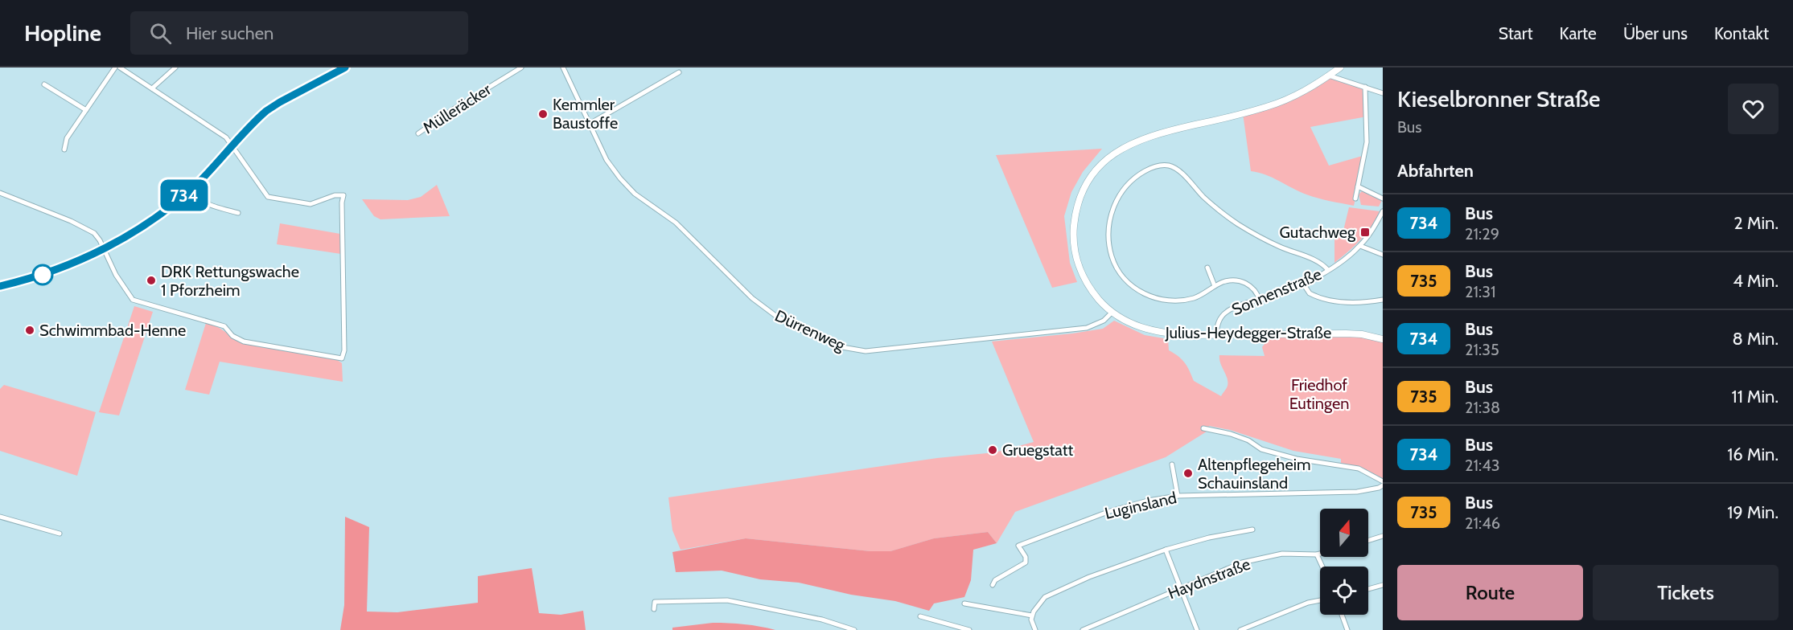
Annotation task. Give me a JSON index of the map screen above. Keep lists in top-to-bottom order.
{
  "streets": {
    "street": [
      "Mülleräcker",
      "Sonnenstraße",
      "Dürrenweg",
      "Julius-Heydegger-Straße",
      "Luginsland",
      "Haydnstraße"
    ]
  },
  "crossings": [
    ["Sonnenstraße", "Julius-Heydegger-Straße"],
    ["Dürrenweg", "Julius-Heydegger-Straße"]
  ],
  "parks": ["Friedhof Eutingen"],
  "places": {
    "other": [
      "Kemmler Baustoffe",
      "DRK Rettungswache 1 Pforzheim",
      "Schwimmbad-Henne",
      "Gruegstatt",
      "Altenpflegeheim Schauinsland"
    ],
    "transit": ["Gutachweg"]
  },
  "lines": ["bus line 734"],
  "north": "top",
  "page": {
    "header": "Hopline",
    "search": "Hier suchen",
    "nav": [
      "Start",
      "Karte",
      "Über uns",
      "Kontakt"
    ],
    "on_map": "734",
    "heading": [
      ["Kieselbronner Straße", "Bus"],
      "Abfahrten"
    ],
    "list": [
      {
        "mark": "734",
        "name": "Bus",
        "note": "21:29",
        "value": "2 Min."
      },
      {
        "mark": "735",
        "name": "Bus",
        "note": "21:31",
        "value": "4 Min."
      },
      {
        "mark": "734",
        "name": "Bus",
        "note": "21:35",
        "value": "8 Min."
      },
      {
        "mark": "735",
        "name": "Bus",
        "note": "21:38",
        "value": "11 Min."
      },
      {
        "mark": "734",
        "name": "Bus",
        "note": "21:43",
        "value": "16 Min."
      },
      {
        "mark": "735",
        "name": "Bus",
        "note": "21:46",
        "value": "19 Min."
      }
    ],
    "buttons": ["Route", "Tickets"]
  }
}
